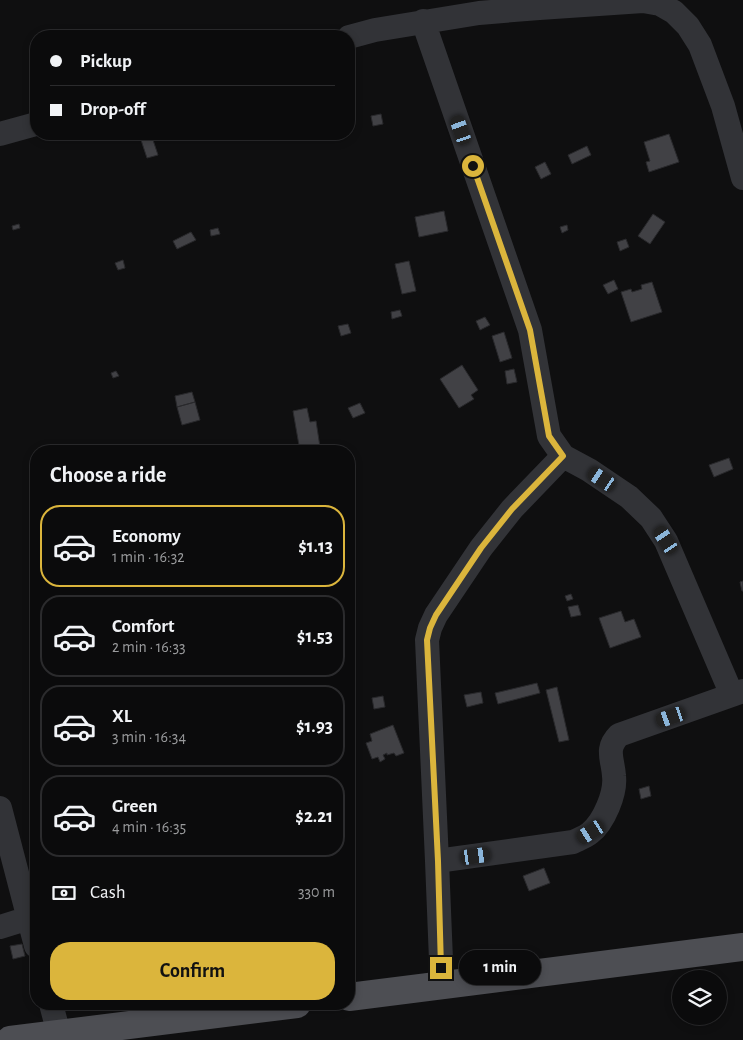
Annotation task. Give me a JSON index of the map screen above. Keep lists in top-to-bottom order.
{
  "page": {
    "banner": ["Pickup", "Drop-off"],
    "heading": "Choose a ride",
    "list": [
      {
        "name": "Economy",
        "note": "1 min · 16:32",
        "value": "$1.13"
      },
      {
        "name": "Comfort",
        "note": "2 min · 16:33",
        "value": "$1.53"
      },
      {
        "name": "XL",
        "note": "3 min · 16:34",
        "value": "$1.93"
      },
      {
        "name": "Green",
        "note": "4 min · 16:35",
        "value": "$2.21"
      }
    ],
    "pay": ["Cash", "330 m"],
    "buttons": "Confirm",
    "bubble": "1 min"
  }
}
